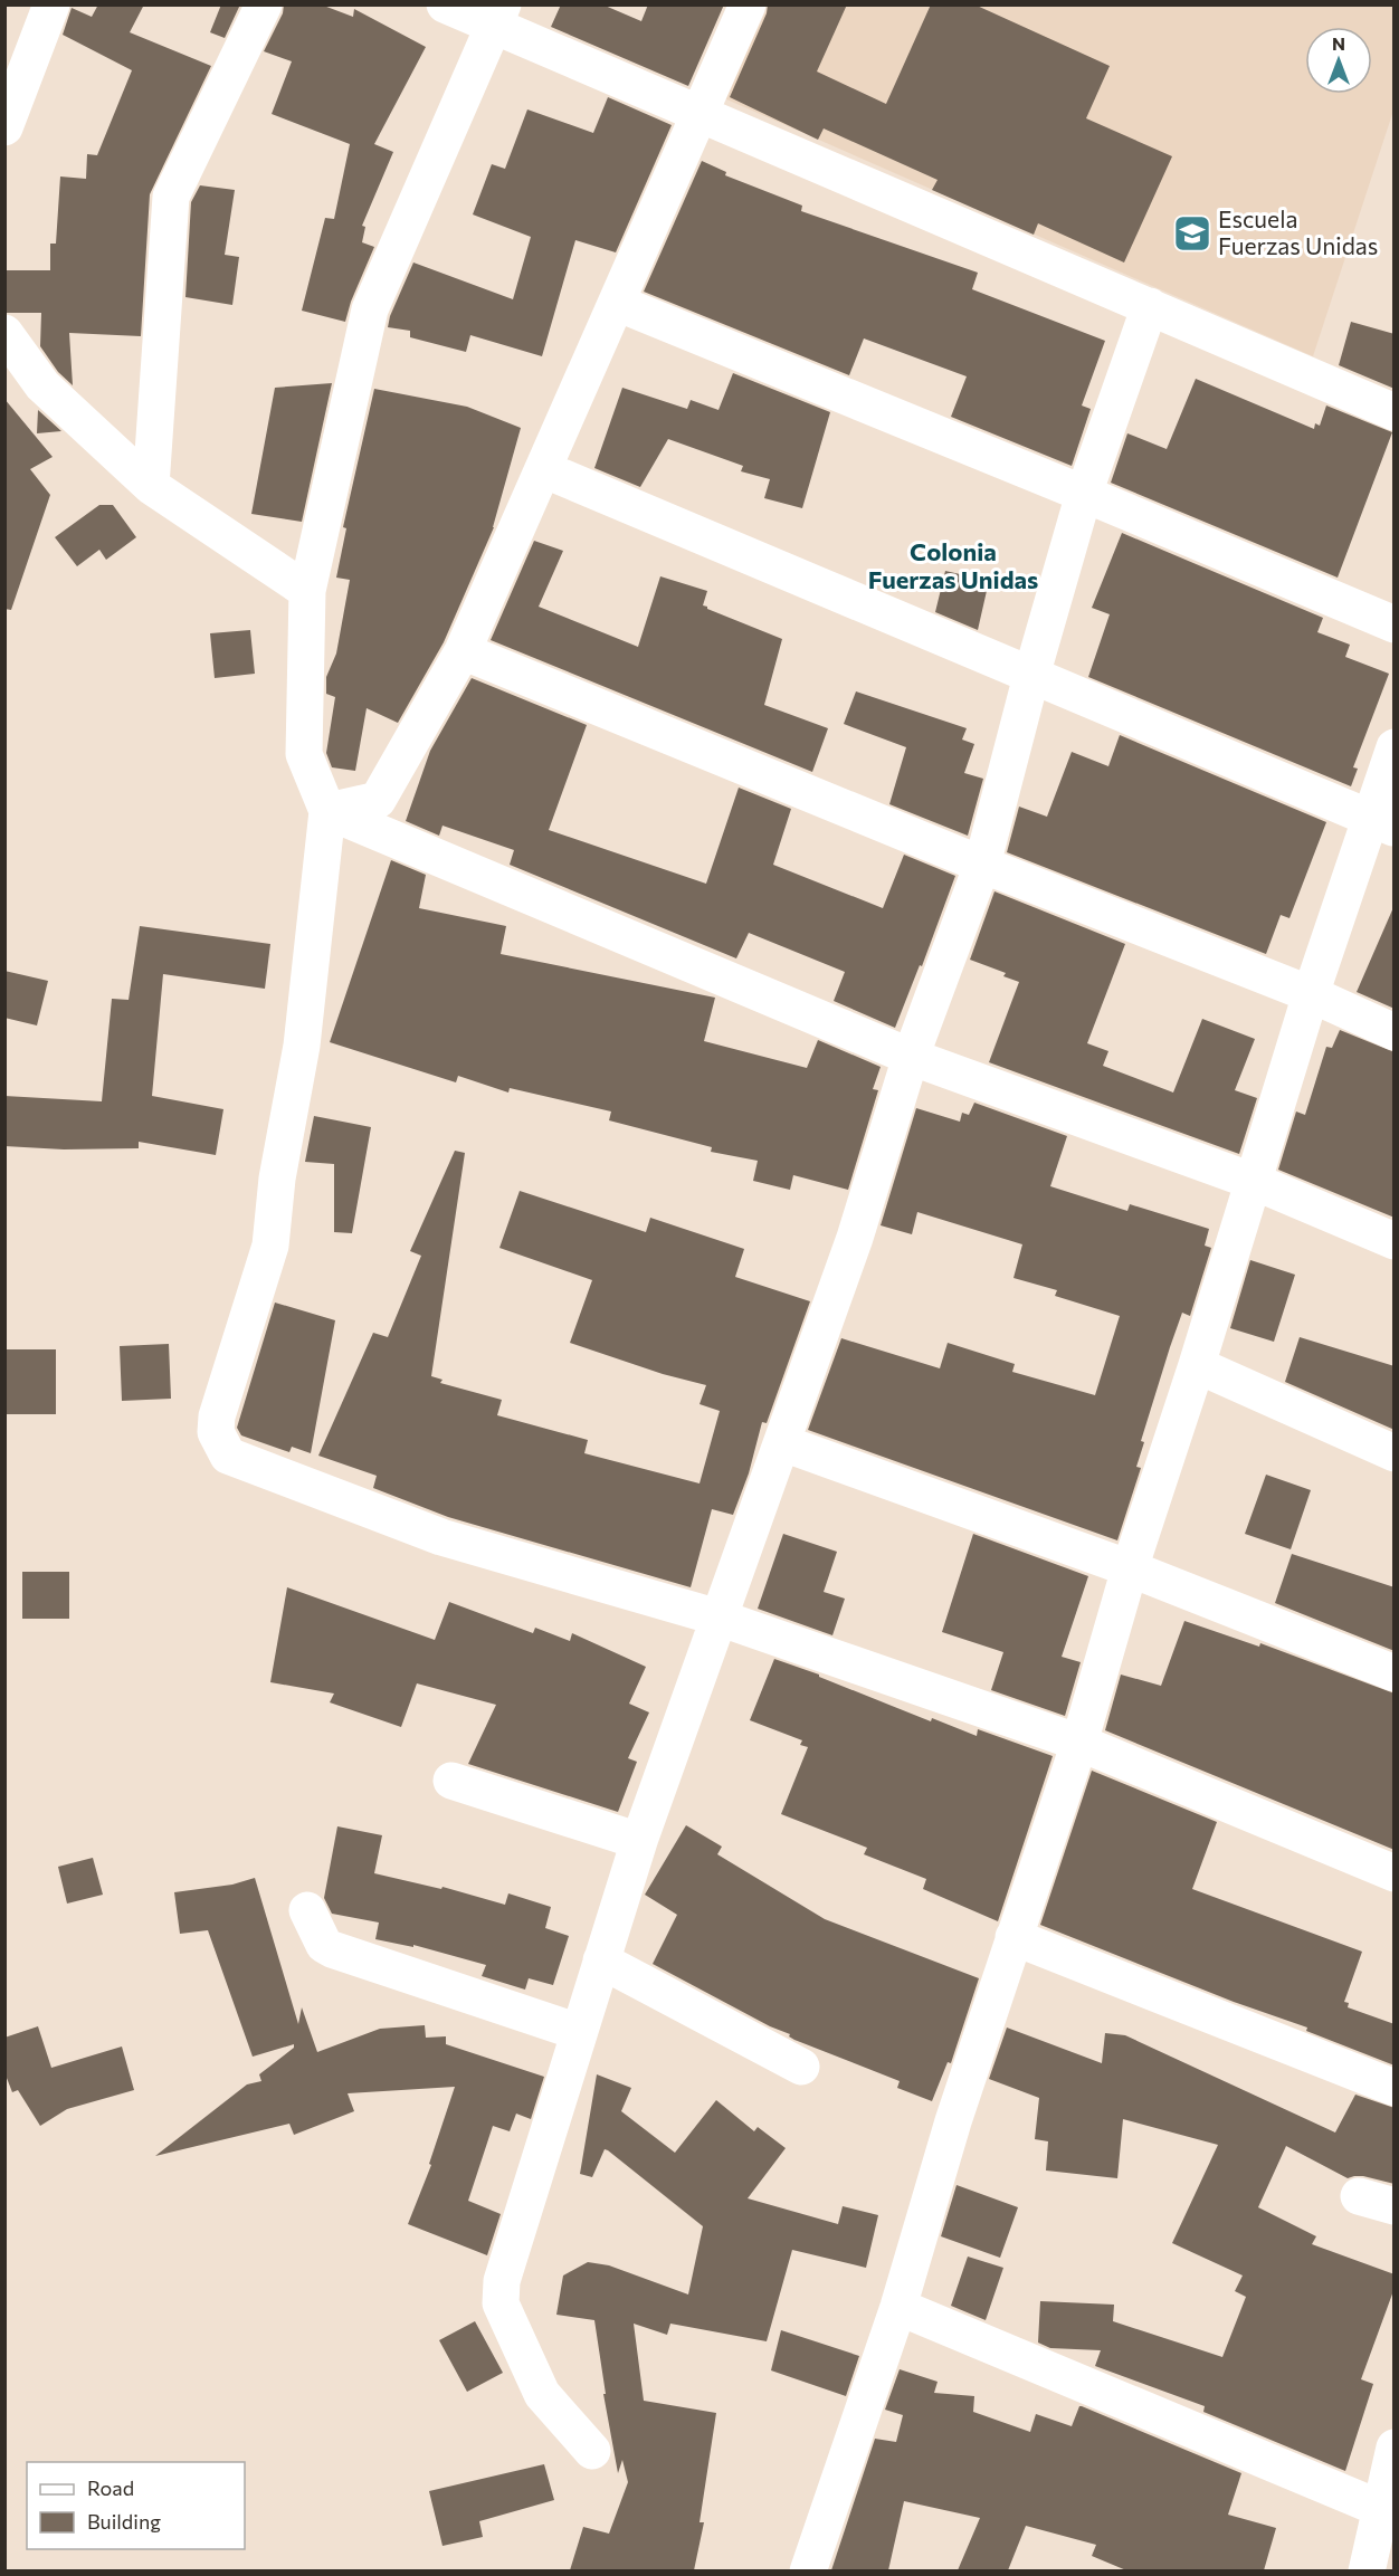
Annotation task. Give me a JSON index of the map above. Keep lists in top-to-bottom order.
{
  "districts": ["Colonia Fuerzas Unidas"],
  "places": {
    "school or university": ["Escuela Fuerzas Unidas"]
  },
  "legend": ["Road", "Building"],
  "north": "top"
}
